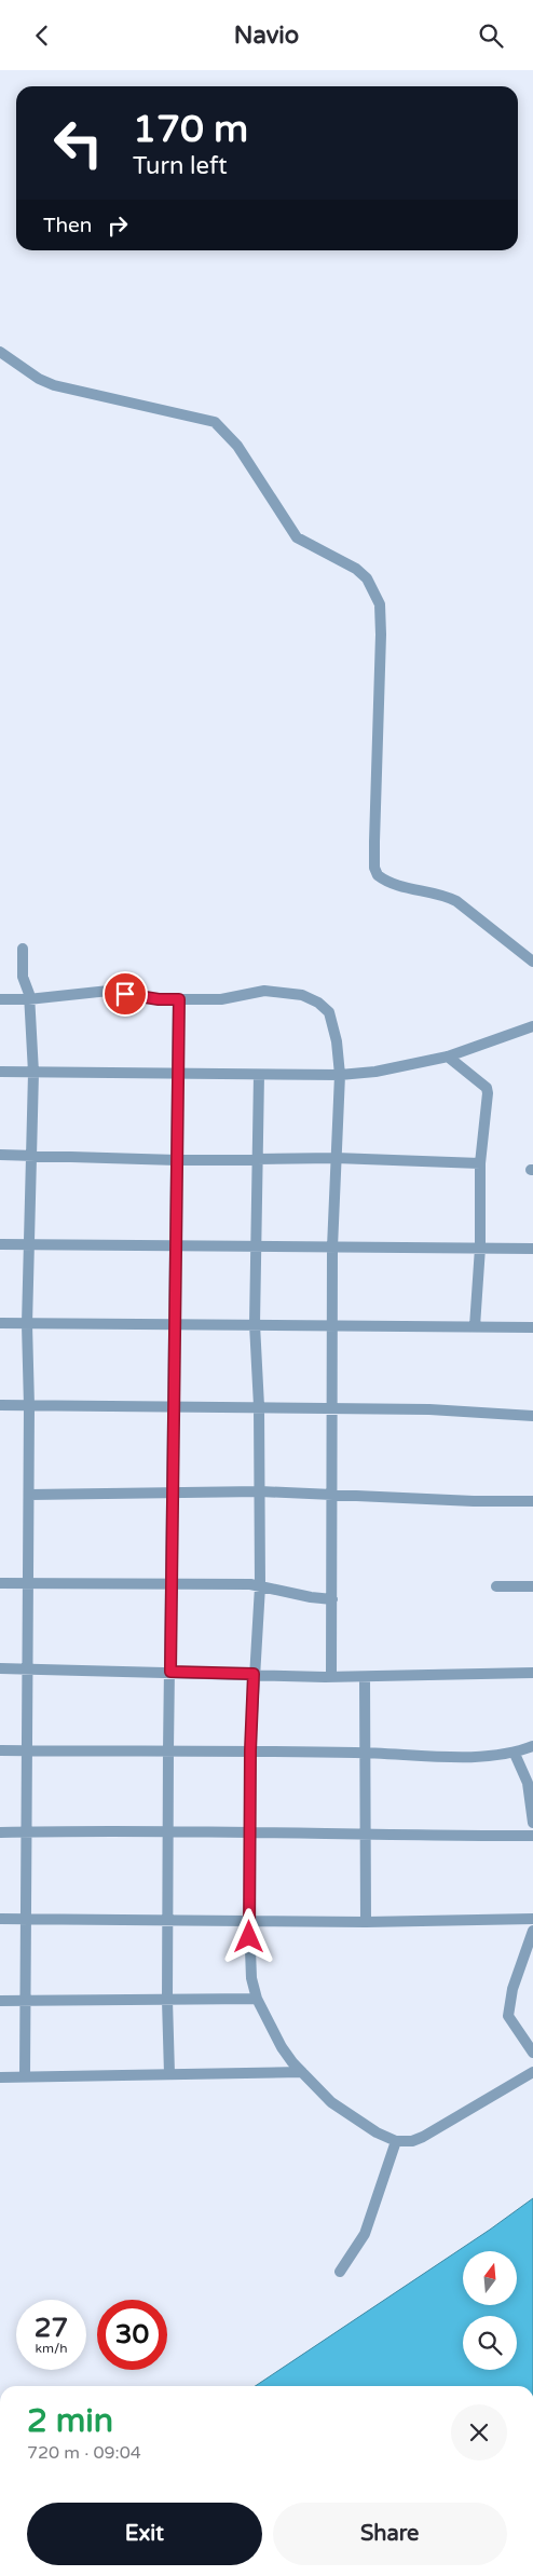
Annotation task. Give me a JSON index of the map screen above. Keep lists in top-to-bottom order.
{
  "north": "top",
  "page": {
    "header": "Navio",
    "turn": ["170 m", "Turn left"],
    "then": "Then",
    "speed": "27 km/h",
    "limit": "30",
    "heading": ["2 min", "720 m · 09:04"],
    "buttons": ["Exit", "Share"]
  }
}
